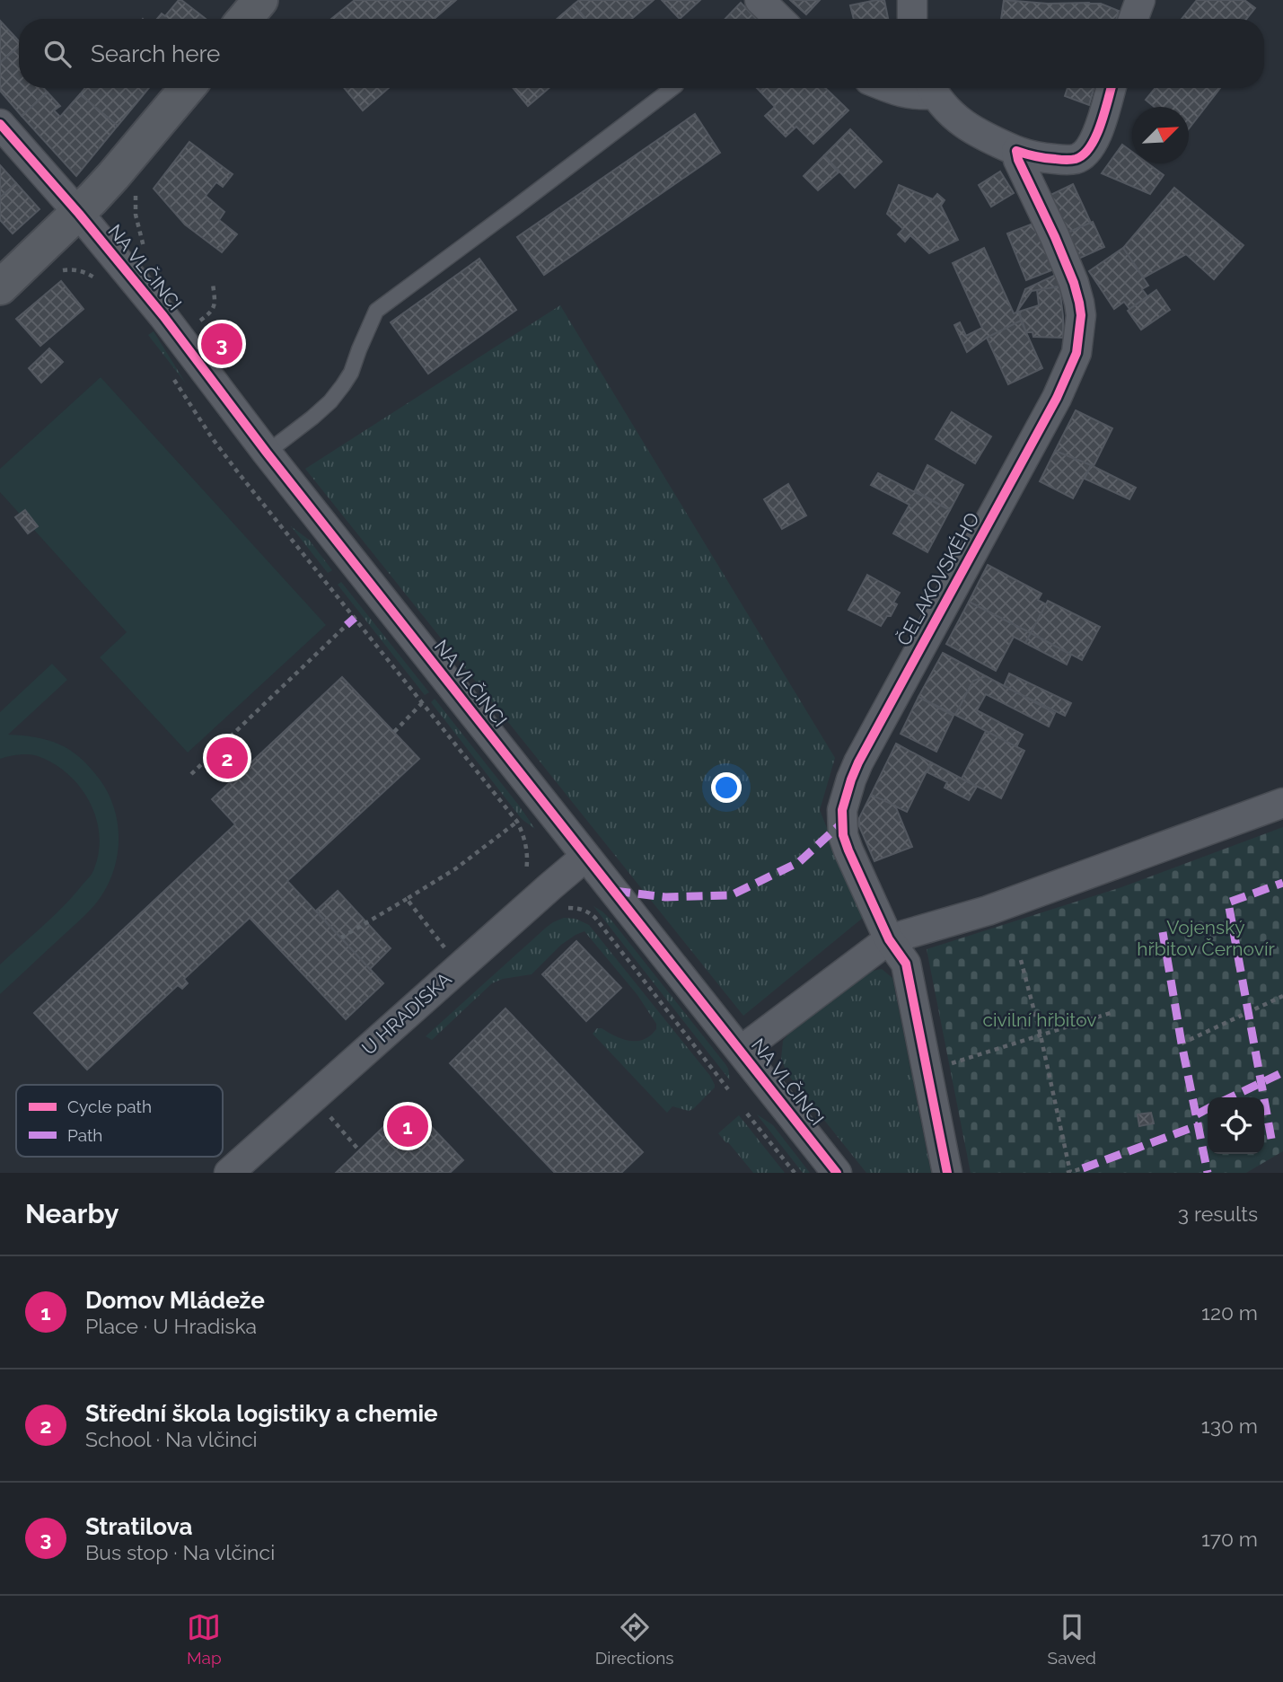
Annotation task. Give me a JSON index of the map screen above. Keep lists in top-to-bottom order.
{
  "streets": {
    "street": ["NA VLČINCI", "ČELAKOVSKÉHO", "U HRADISKA"]
  },
  "crossings": [
    ["NA VLČINCI", "U HRADISKA"]
  ],
  "parks": ["Vojenský hřbitov Černovír", "civilní hřbitov"],
  "legend": ["Cycle path", "Path"],
  "north": "top right",
  "page": {
    "search": "Search here",
    "pins": ["3", "2", "1"],
    "heading": ["Nearby", "3 results"],
    "list": [
      {
        "mark": "1",
        "name": "Domov Mládeže",
        "note": "Place · U Hradiska",
        "value": "120 m"
      },
      {
        "mark": "2",
        "name": "Střední škola logistiky a chemie",
        "note": "School · Na vlčinci",
        "value": "130 m"
      },
      {
        "mark": "3",
        "name": "Stratilova",
        "note": "Bus stop · Na vlčinci",
        "value": "170 m"
      }
    ],
    "nav": ["Map", "Directions", "Saved"]
  }
}
